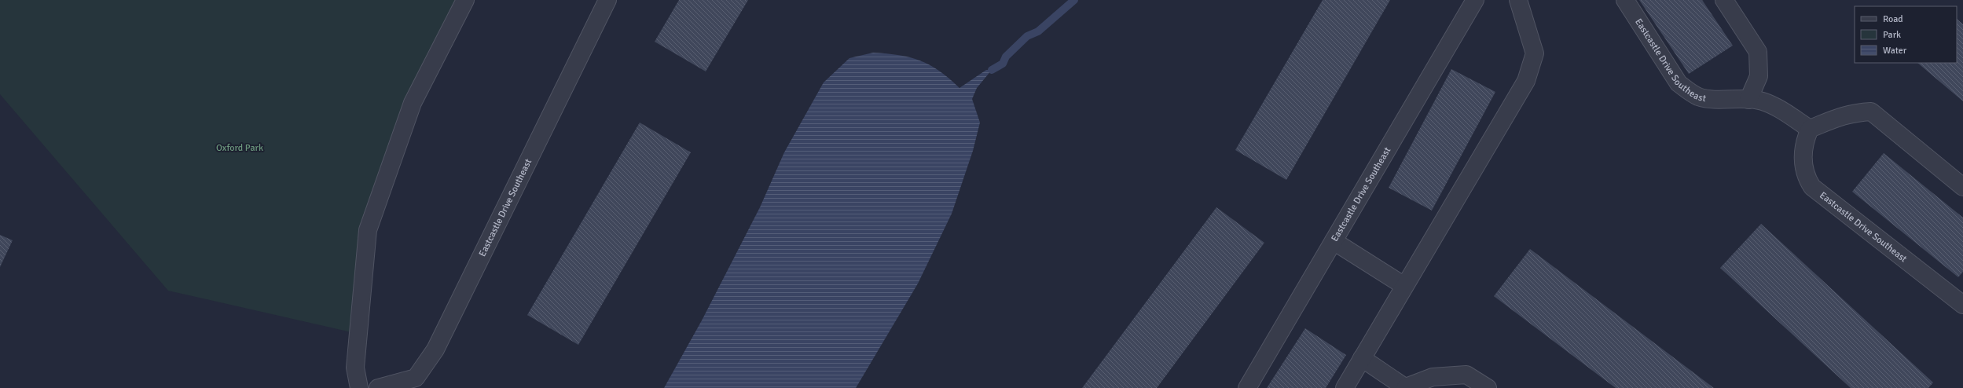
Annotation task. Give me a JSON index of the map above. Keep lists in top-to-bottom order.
{
  "streets": {
    "street": ["Eastcastle Drive Southeast"]
  },
  "parks": ["Oxford Park"],
  "legend": ["Road", "Park", "Water"]
}
